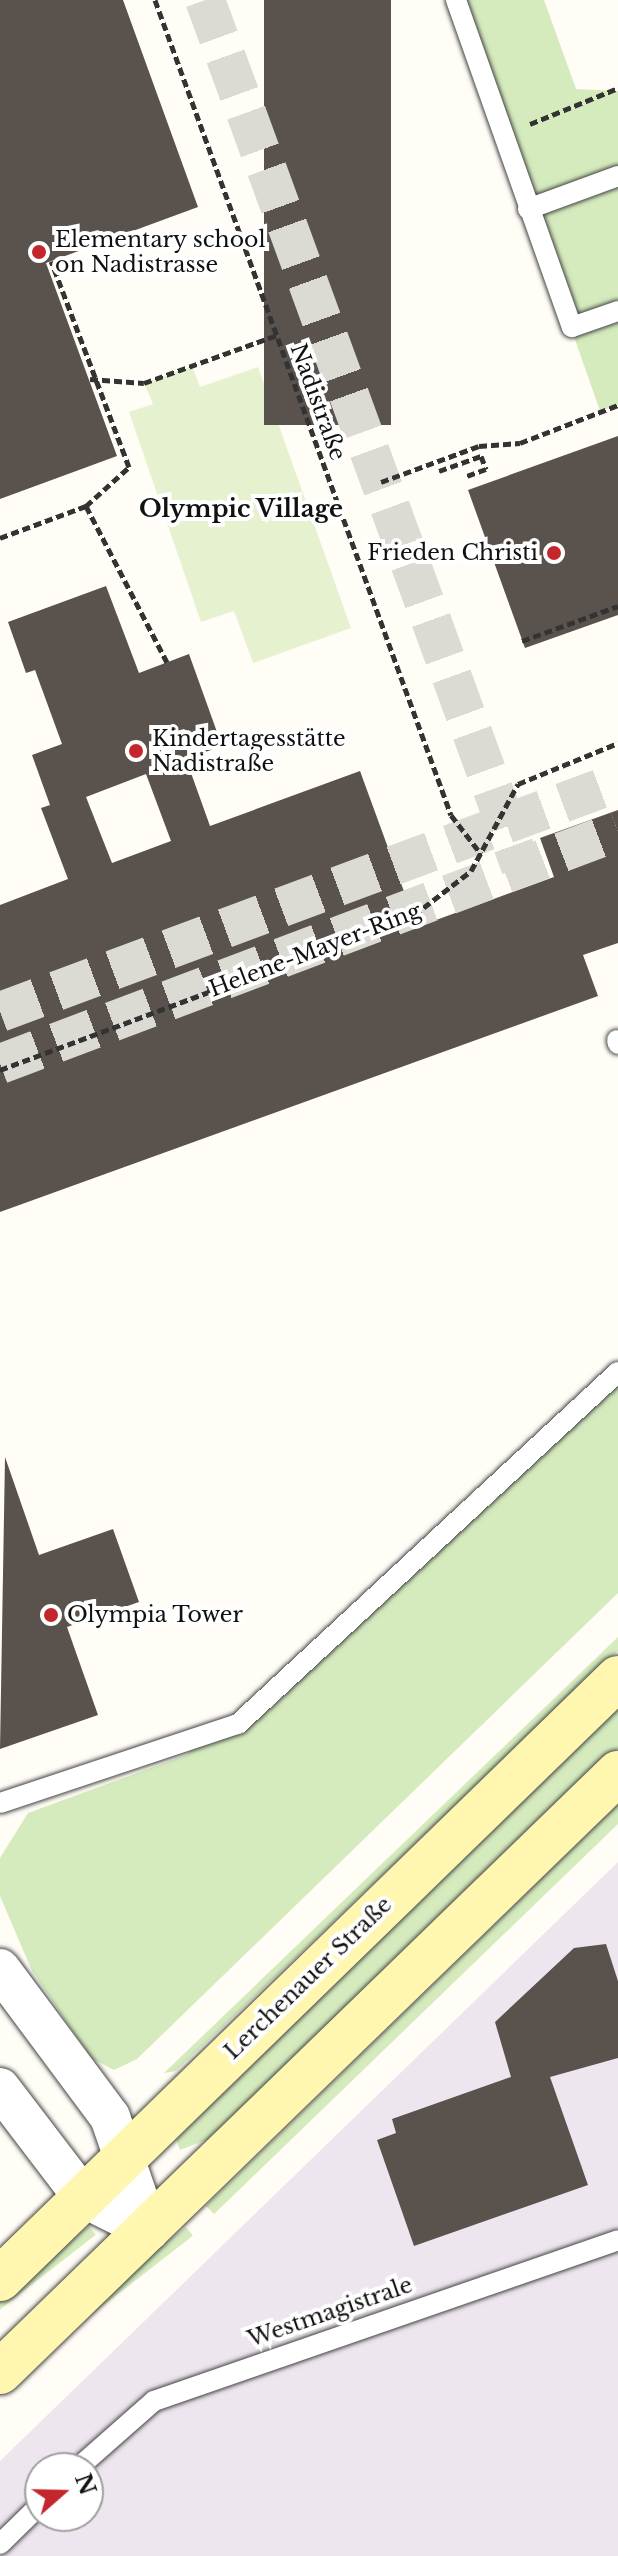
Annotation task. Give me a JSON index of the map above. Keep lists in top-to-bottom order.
{
  "streets": {
    "main road": ["Lerchenauer Straße"],
    "lane": ["Westmagistrale"],
    "path": ["Nadistraße", "Helene-Mayer-Ring"]
  },
  "crossings": [
    ["Nadistraße", "Helene-Mayer-Ring"]
  ],
  "districts": ["Olympic Village"],
  "places": [
    "Elementary school on Nadistrasse",
    "Frieden Christi",
    "Kindertagesstätte Nadistraße",
    "Olympia Tower"
  ],
  "north": "right"
}
